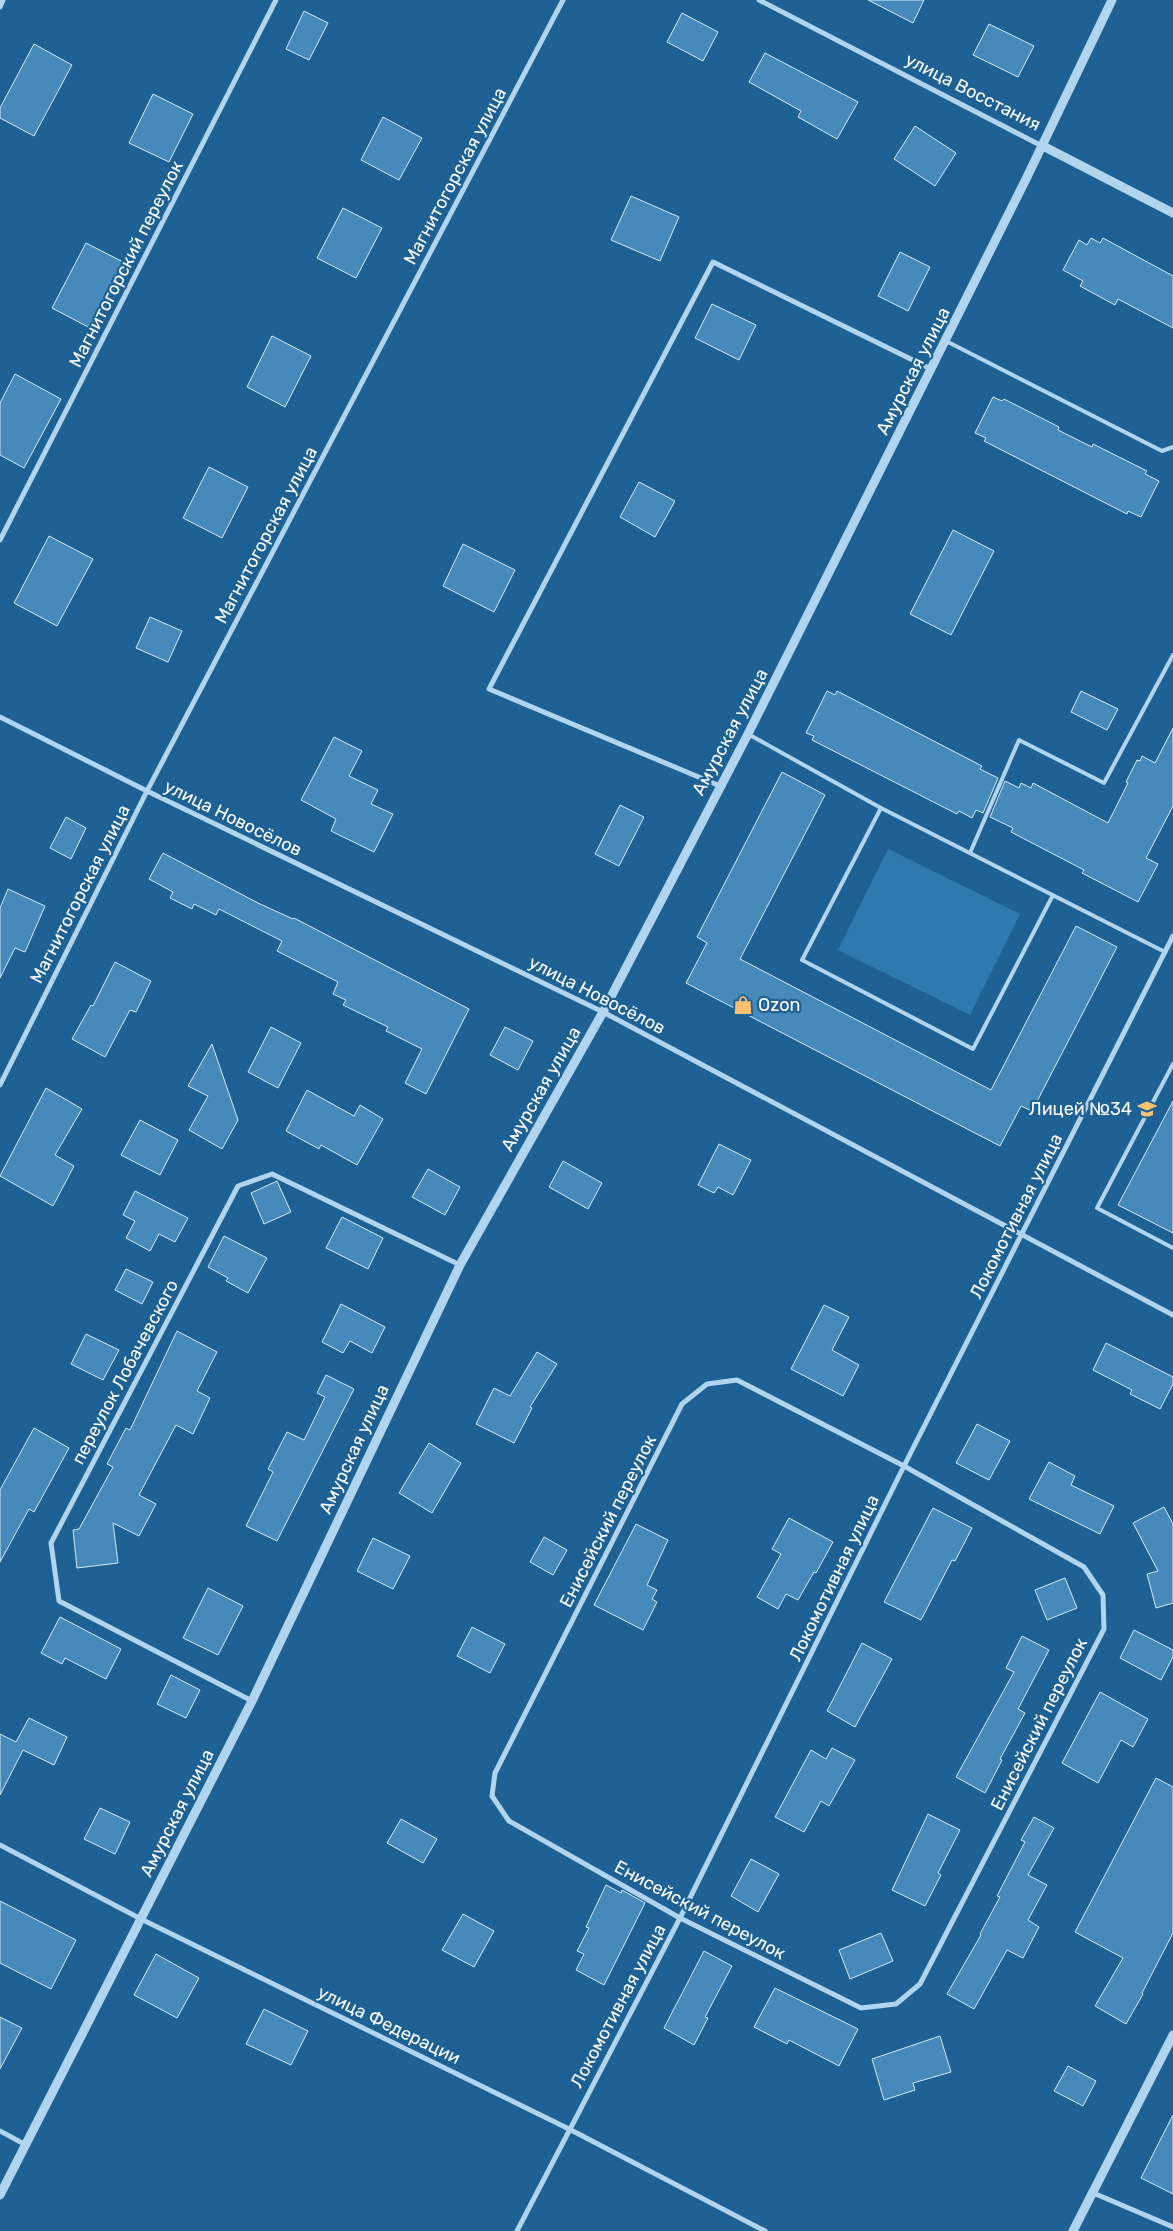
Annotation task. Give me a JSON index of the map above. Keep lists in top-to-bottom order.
{
  "streets": {
    "street": [
      "улица Восстания",
      "Магнитогорская улица",
      "Магнитогорский переулок",
      "Амурская улица",
      "улица Новосёлов",
      "Локомотивная улица",
      "переулок Лобачевского",
      "Енисейский переулок",
      "улица Федерации"
    ]
  },
  "crossings": [
    ["улица Восстания", "Амурская улица"],
    ["Магнитогорская улица", "улица Новосёлов"],
    ["Амурская улица", "улица Новосёлов"],
    ["Амурская улица", "переулок Лобачевского"],
    ["Амурская улица", "улица Федерации"],
    ["улица Новосёлов", "Локомотивная улица"],
    ["Локомотивная улица", "Енисейский переулок"],
    ["Локомотивная улица", "улица Федерации"]
  ],
  "places": {
    "shop": ["Ozon"],
    "school or university": ["Лицей №34"]
  }
}
